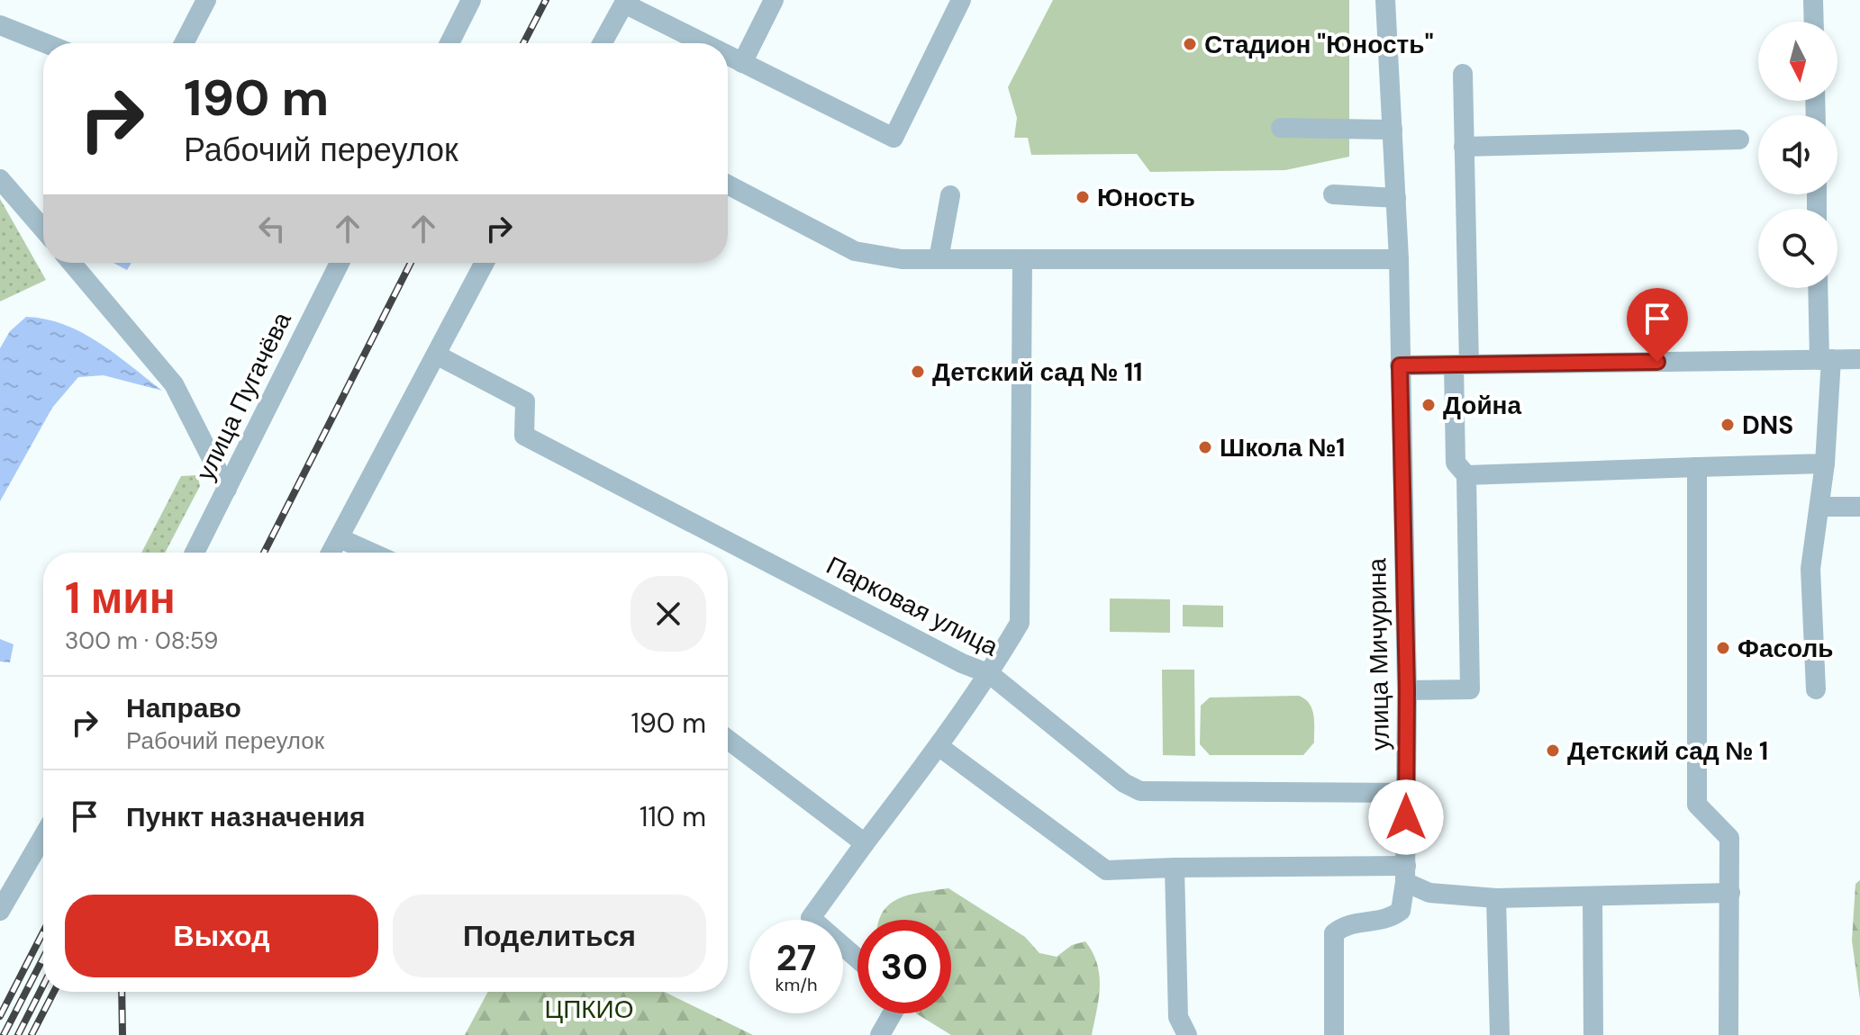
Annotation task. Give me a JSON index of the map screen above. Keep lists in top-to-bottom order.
{
  "streets": {
    "street": ["улица Пугачёва", "Парковая улица", "улица Мичурина"]
  },
  "crossings": [
    ["Парковая улица", "улица Мичурина"]
  ],
  "parks": ["ЦПКИО"],
  "places": [
    "Стадион \"Юность\"",
    "Юность",
    "Детский сад № 11",
    "Дойна",
    "DNS",
    "Школа №1",
    "Фасоль",
    "Детский сад № 1"
  ],
  "north": "bottom",
  "page": {
    "turn": ["190 m", "Рабочий переулок"],
    "heading": ["1 мин", "300 m · 08:59"],
    "list": [
      {
        "name": "Направо",
        "note": "Рабочий переулок",
        "value": "190 m"
      },
      {
        "name": "Пункт назначения",
        "value": "110 m"
      }
    ],
    "buttons": ["Выход", "Поделиться"],
    "speed": "27 km/h",
    "limit": "30"
  }
}
